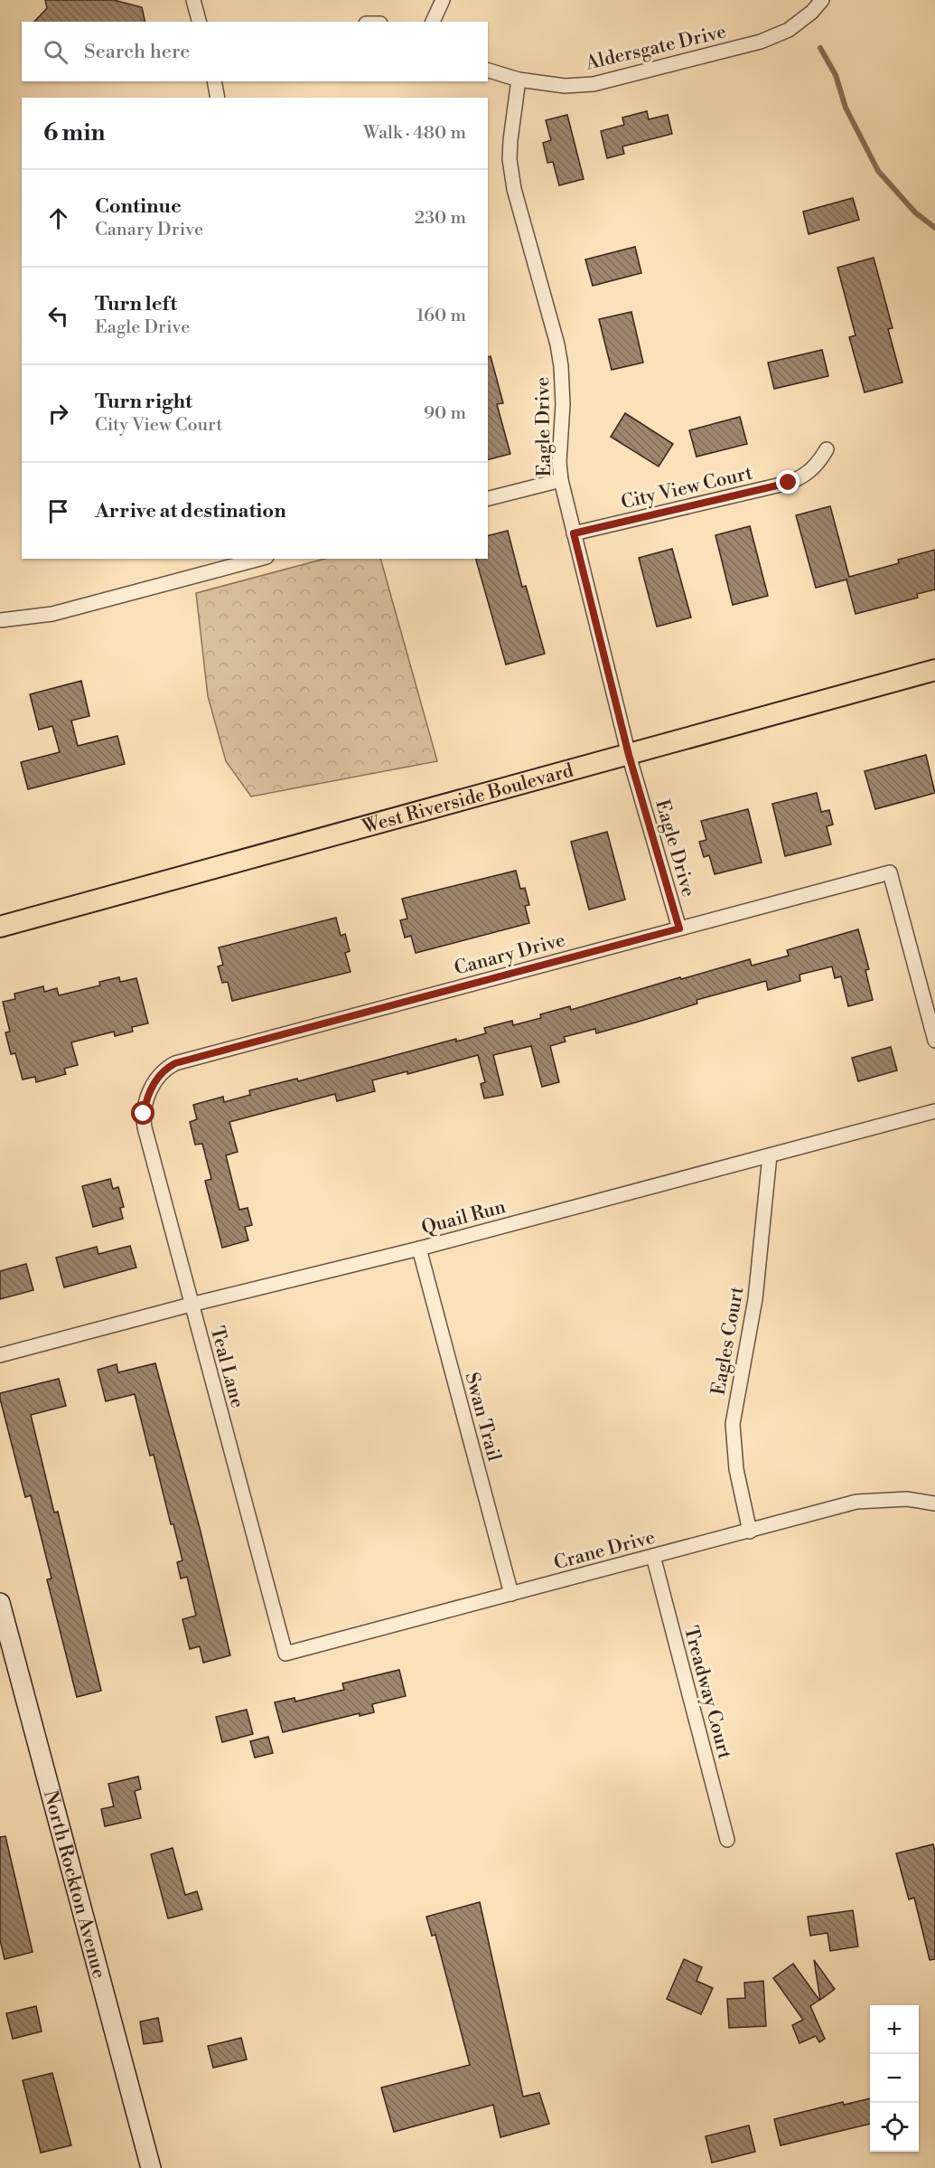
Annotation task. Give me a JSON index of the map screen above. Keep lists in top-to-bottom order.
{
  "streets": {
    "main road": ["West Riverside Boulevard", "North Rockton Avenue"],
    "street": [
      "Aldersgate Drive",
      "Eagle Drive",
      "City View Court",
      "Canary Drive",
      "Quail Run",
      "Eagles Court",
      "Teal Lane",
      "Swan Trail",
      "Crane Drive",
      "Treadway Court"
    ]
  },
  "crossings": [
    ["Aldersgate Drive", "Eagle Drive"],
    ["Eagle Drive", "City View Court"],
    ["Eagle Drive", "West Riverside Boulevard"],
    ["Eagle Drive", "Canary Drive"],
    ["Canary Drive", "Teal Lane"],
    ["Quail Run", "Eagles Court"],
    ["Quail Run", "Teal Lane"],
    ["Quail Run", "Swan Trail"],
    ["Eagles Court", "Crane Drive"],
    ["Teal Lane", "Crane Drive"],
    ["Swan Trail", "Crane Drive"],
    ["Crane Drive", "Treadway Court"]
  ],
  "page": {
    "search": "Search here",
    "heading": ["6 min", "Walk · 480 m"],
    "list": [
      ["Continue", "Canary Drive", "230 m"],
      ["Turn left", "Eagle Drive", "160 m"],
      ["Turn right", "City View Court", "90 m"],
      "Arrive at destination"
    ],
    "map_buttons": ["+", "−"]
  }
}
